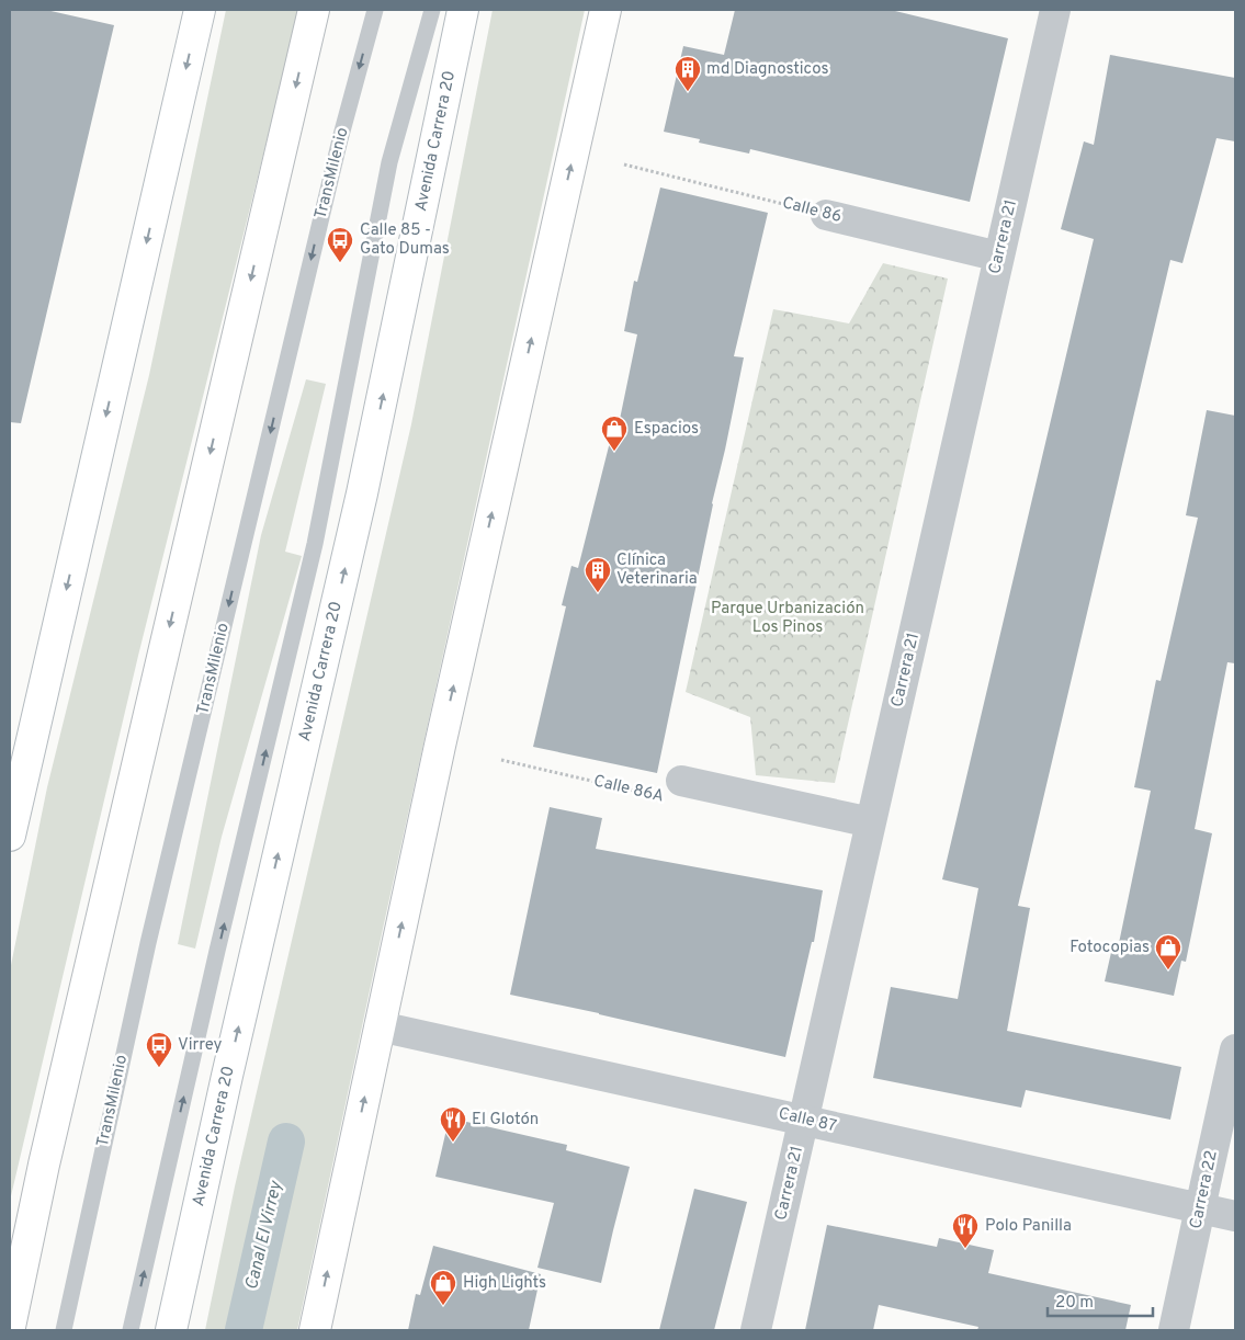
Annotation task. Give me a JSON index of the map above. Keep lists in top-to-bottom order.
{
  "streets": {
    "main road": ["Avenida Carrera 20"],
    "street": [
      "Calle 86",
      "Carrera 21",
      "Calle 86A",
      "Calle 87",
      "Carrera 22"
    ],
    "lane": ["TransMilenio"]
  },
  "crossings": [
    ["Calle 86", "Carrera 21"],
    ["Carrera 21", "Calle 86A"],
    ["Carrera 21", "Calle 87"],
    ["Calle 87", "Carrera 22"]
  ],
  "water": ["Canal El Virrey"],
  "parks": ["Parque Urbanización Los Pinos"],
  "places": {
    "building": ["md Diagnosticos", "Clínica Veterinaria"],
    "bus stop": ["Calle 85 - Gato Dumas", "Virrey"],
    "shop": ["Espacios", "Fotocopias", "High Lights"],
    "restaurant": ["El Glotón", "Polo Panilla"]
  },
  "scale_bar": "20 m"
}
